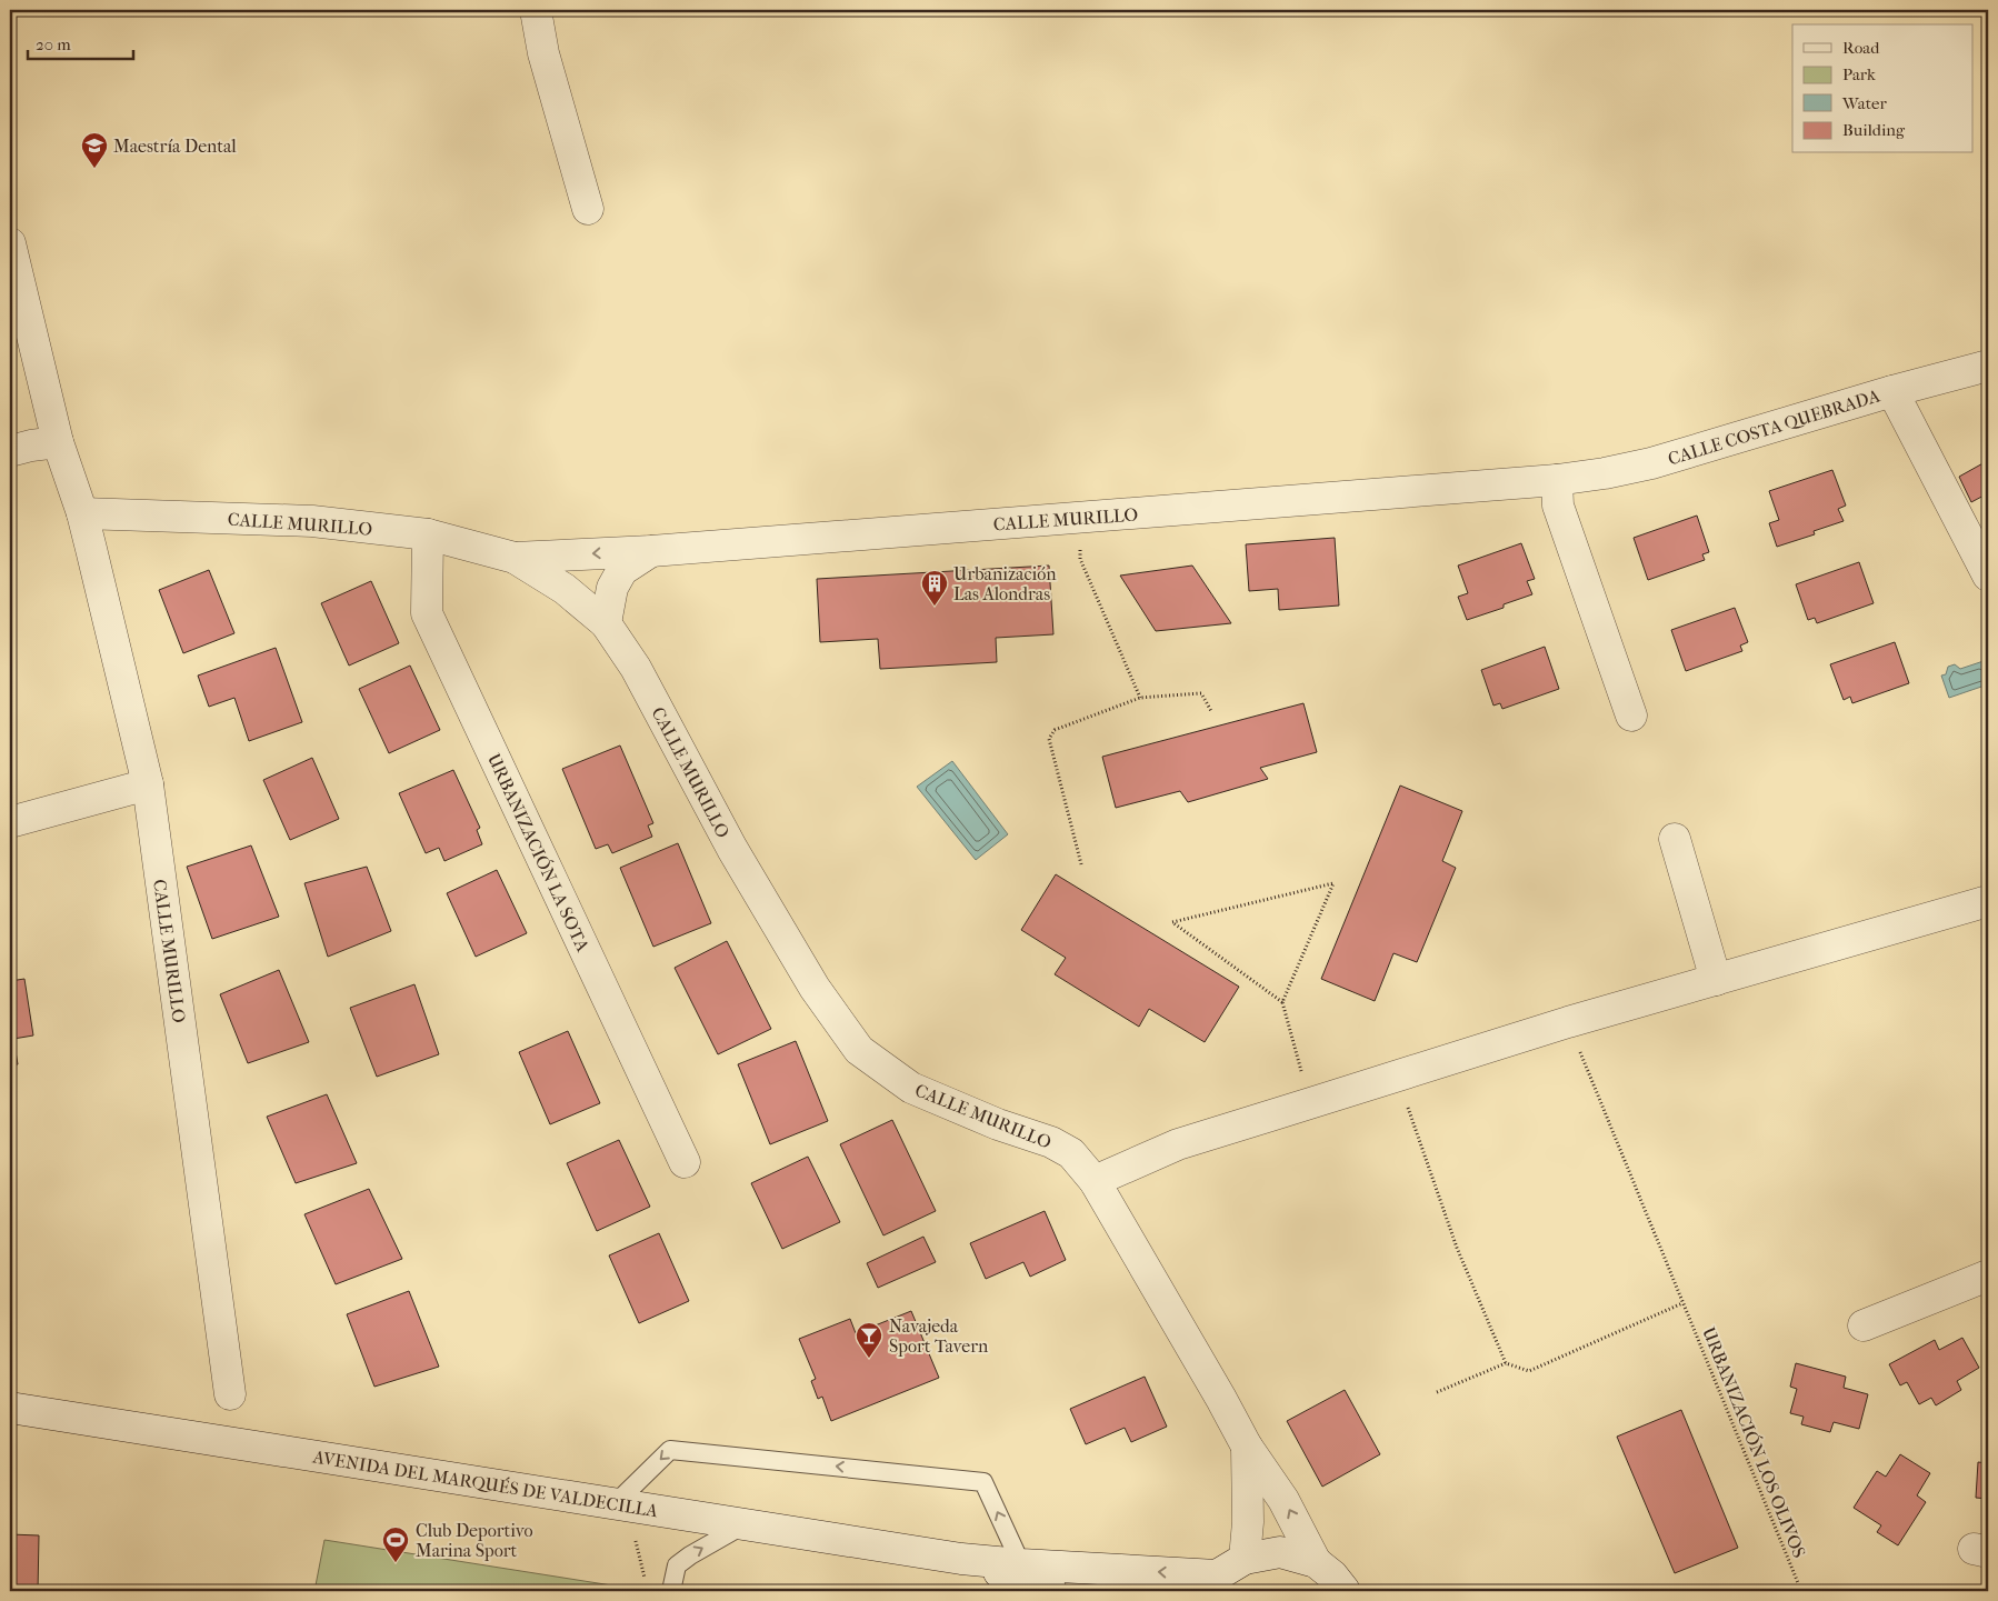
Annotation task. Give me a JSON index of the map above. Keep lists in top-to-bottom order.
{
  "streets": {
    "street": [
      "CALLE COSTA QUEBRADA",
      "CALLE MURILLO",
      "URBANIZACIÓN LA SOTA",
      "AVENIDA DEL MARQUÉS DE VALDECILLA"
    ],
    "path": ["URBANIZACIÓN LOS OLIVOS"]
  },
  "crossings": [
    ["CALLE COSTA QUEBRADA", "CALLE MURILLO"],
    ["CALLE MURILLO", "URBANIZACIÓN LA SOTA"]
  ],
  "places": {
    "school or university": ["Maestría Dental"],
    "building": ["Urbanización Las Alondras"],
    "bar": ["Navajeda Sport Tavern"],
    "sports": ["Club Deportivo Marina Sport"]
  },
  "legend": [
    "Road",
    "Park",
    "Water",
    "Building"
  ],
  "scale_bar": "20 m"
}
